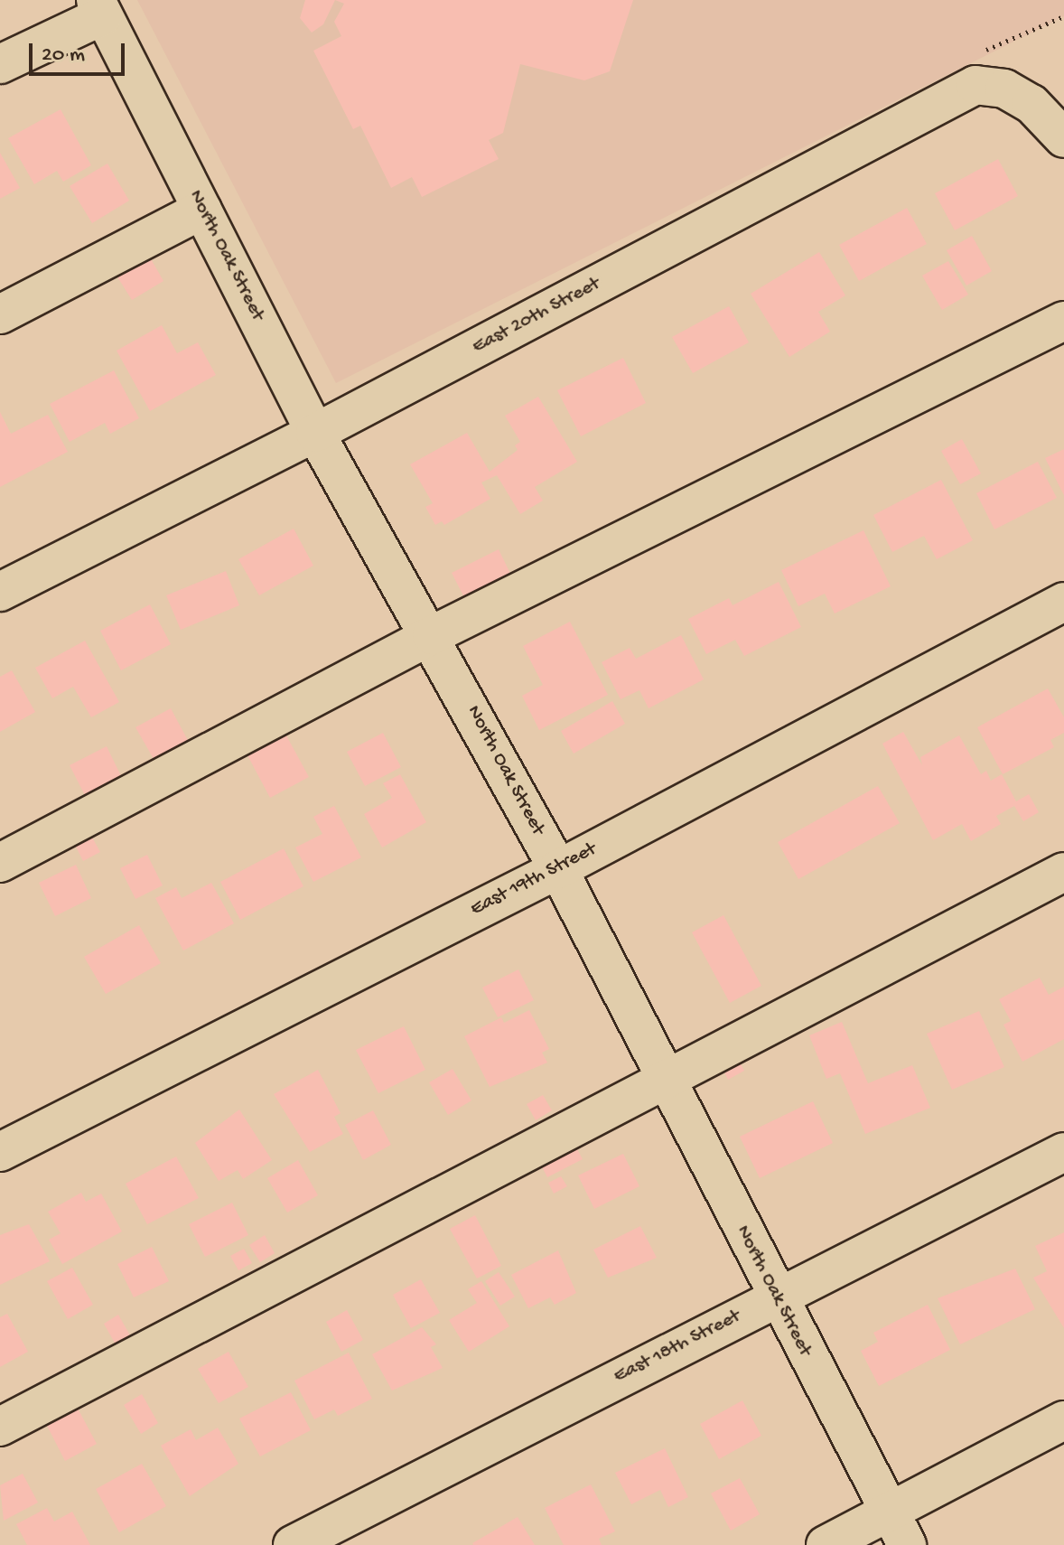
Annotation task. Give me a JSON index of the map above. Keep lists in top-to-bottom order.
{
  "streets": {
    "street": [
      "North Oak Street",
      "East 20th Street",
      "East 19th Street",
      "East 18th Street"
    ]
  },
  "crossings": [
    ["North Oak Street", "East 20th Street"],
    ["North Oak Street", "East 19th Street"],
    ["North Oak Street", "East 18th Street"]
  ],
  "scale_bar": "20 m"
}
